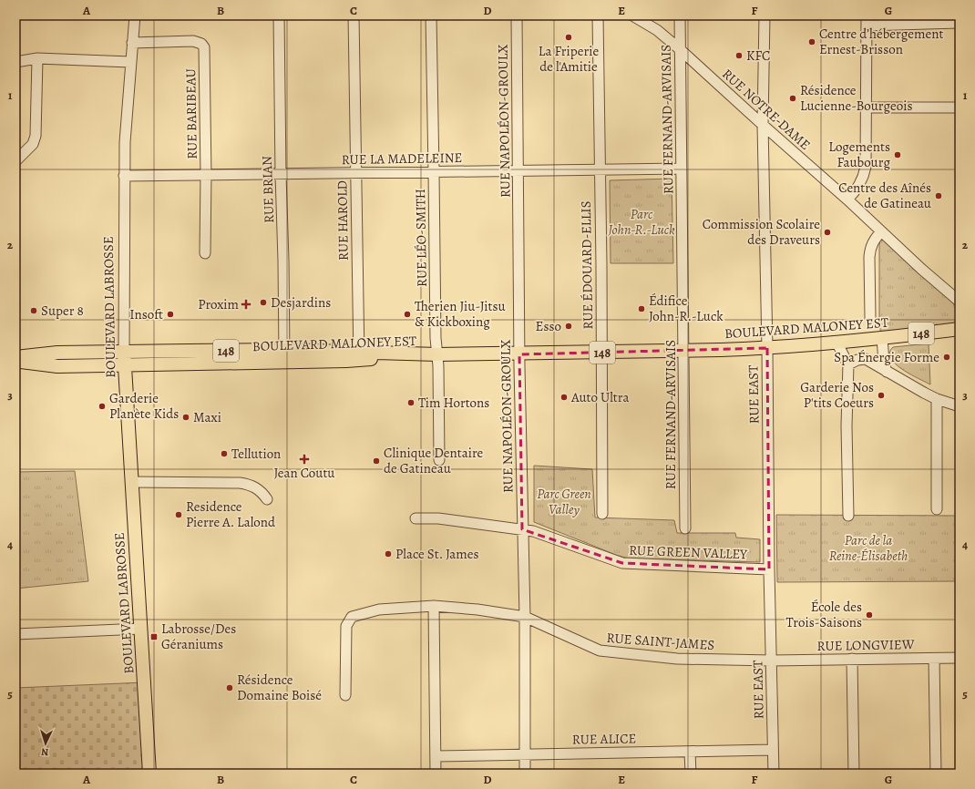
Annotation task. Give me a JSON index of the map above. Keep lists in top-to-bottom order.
{
  "streets": {
    "main road": ["BOULEVARD LABROSSE", "BOULEVARD MALONEY EST", "148"],
    "street": [
      "RUE NOTRE-DAME",
      "RUE BARIBEAU",
      "RUE FERNAND-ARVISAIS",
      "RUE NAPOLÉON-GROULX",
      "RUE LA MADELEINE",
      "RUE BRIAN",
      "RUE HAROLD",
      "RUE LÉO-SMITH",
      "RUE ÉDOUARD-ELLIS",
      "RUE EAST",
      "RUE GREEN VALLEY",
      "RUE SAINT-JAMES",
      "RUE LONGVIEW",
      "RUE ALICE"
    ]
  },
  "crossings": [
    ["RUE NOTRE-DAME", "RUE FERNAND-ARVISAIS"],
    ["RUE NOTRE-DAME", "RUE EAST"],
    ["RUE BARIBEAU", "RUE LA MADELEINE"],
    ["RUE BARIBEAU", "BOULEVARD LABROSSE"],
    ["RUE FERNAND-ARVISAIS", "RUE LA MADELEINE"],
    ["RUE FERNAND-ARVISAIS", "BOULEVARD MALONEY EST"],
    ["RUE NAPOLÉON-GROULX", "RUE LA MADELEINE"],
    ["RUE NAPOLÉON-GROULX", "BOULEVARD MALONEY EST"],
    ["RUE NAPOLÉON-GROULX", "RUE GREEN VALLEY"],
    ["RUE NAPOLÉON-GROULX", "RUE SAINT-JAMES"],
    ["RUE NAPOLÉON-GROULX", "RUE ALICE"],
    ["RUE LA MADELEINE", "RUE BRIAN"],
    ["RUE LA MADELEINE", "RUE HAROLD"],
    ["RUE LA MADELEINE", "RUE LÉO-SMITH"],
    ["RUE LA MADELEINE", "RUE ÉDOUARD-ELLIS"],
    ["RUE LA MADELEINE", "BOULEVARD LABROSSE"],
    ["RUE BRIAN", "BOULEVARD MALONEY EST"],
    ["RUE HAROLD", "BOULEVARD MALONEY EST"],
    ["RUE LÉO-SMITH", "BOULEVARD MALONEY EST"],
    ["RUE ÉDOUARD-ELLIS", "BOULEVARD MALONEY EST"],
    ["BOULEVARD LABROSSE", "BOULEVARD MALONEY EST"],
    ["BOULEVARD MALONEY EST", "RUE EAST"],
    ["RUE EAST", "RUE GREEN VALLEY"],
    ["RUE EAST", "RUE SAINT-JAMES"],
    ["RUE EAST", "RUE LONGVIEW"],
    ["RUE EAST", "RUE ALICE"],
    ["RUE SAINT-JAMES", "RUE LONGVIEW"]
  ],
  "parks": ["Parc John-R.-Luck", "Parc Green Valley", "Parc de la Reine-Élisabeth"],
  "places": {
    "other": [
      "La Friperie de l'Amitie",
      "Centre d’hébergement Ernest-Brisson",
      "KFC",
      "Résidence Lucienne-Bourgeois",
      "Logements Faubourg",
      "Centre des Aînés de Gatineau",
      "Commission Scolaire des Draveurs",
      "Desjardins",
      "Édifice John-R.-Luck",
      "Super 8",
      "Insoft",
      "Therien Jiu-Jitsu & Kickboxing",
      "Esso",
      "Spa Énergie Forme",
      "Garderie Nos P'tits Coeurs",
      "Auto Ultra",
      "Tim Hortons",
      "Garderie Planète Kids",
      "Maxi",
      "Tellution",
      "Clinique Dentaire de Gatineau",
      "Residence Pierre A. Lalond",
      "Place St. James",
      "École des Trois-Saisons",
      "Résidence Domaine Boisé"
    ],
    "health": ["Proxim", "Jean Coutu"],
    "transit": ["Labrosse/Des Géraniums"]
  },
  "north": "bottom",
  "grid": {
    "columns": [
      "A",
      "B",
      "C",
      "D",
      "E",
      "F",
      "G"
    ],
    "rows": [
      "1",
      "2",
      "3",
      "4",
      "5"
    ]
  }
}
